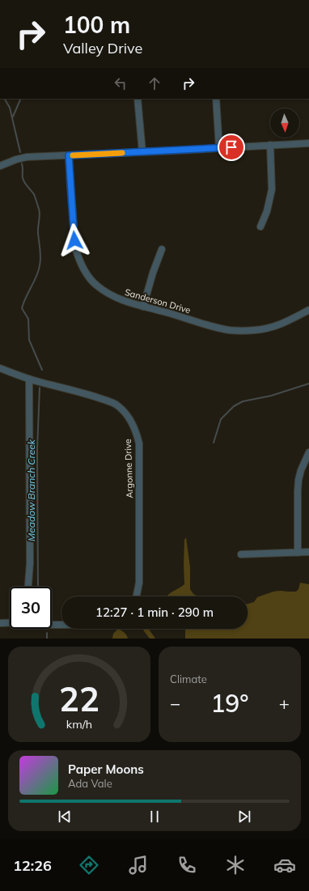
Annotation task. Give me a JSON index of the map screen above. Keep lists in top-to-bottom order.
{
  "streets": {
    "street": ["Sanderson Drive", "Argonne Drive"]
  },
  "water": ["Meadow Branch Creek"],
  "north": "bottom",
  "page": {
    "turn": ["100 m", "Valley Drive"],
    "limit": "30",
    "trip": "12:27 · 1 min · 290 m",
    "tile": "Climate",
    "heat": ["−", "19°", "+"],
    "song": ["Paper Moons", "Ada Vale"],
    "tabs": "12:26",
    "gauge": ["22", "km/h"]
  }
}
